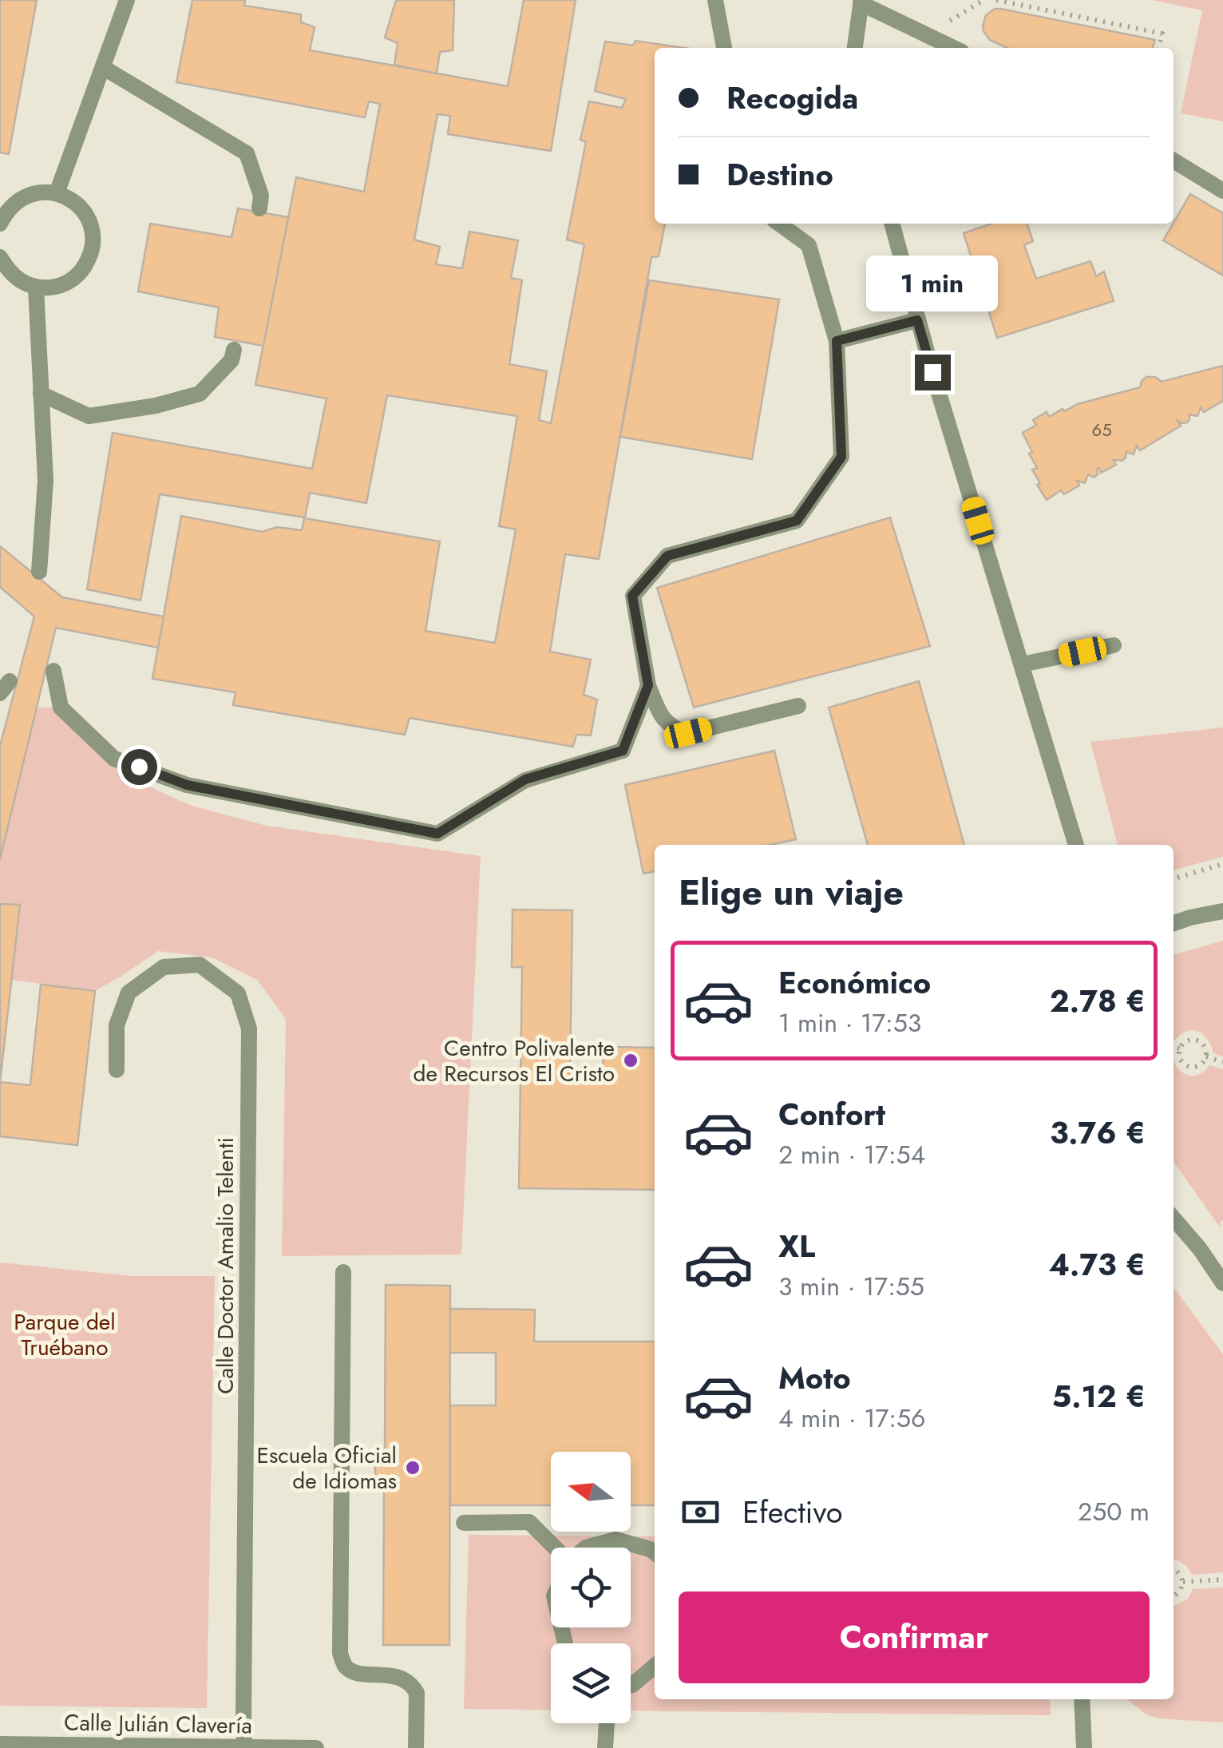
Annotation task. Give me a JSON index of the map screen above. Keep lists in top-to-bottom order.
{
  "streets": {
    "street": ["Calle Doctor Amalio Telenti", "Calle Julián Clavería"]
  },
  "crossings": [
    ["Calle Doctor Amalio Telenti", "Calle Julián Clavería"]
  ],
  "parks": ["Parque del Truébano"],
  "places": ["Centro Polivalente de Recursos El Cristo", "Escuela Oficial de Idiomas"],
  "house_numbers": ["65"],
  "north": "left",
  "page": {
    "banner": ["Recogida", "Destino"],
    "bubble": "1 min",
    "heading": "Elige un viaje",
    "list": [
      {
        "name": "Económico",
        "note": "1 min · 17:53",
        "value": "2.78 €"
      },
      {
        "name": "Confort",
        "note": "2 min · 17:54",
        "value": "3.76 €"
      },
      {
        "name": "XL",
        "note": "3 min · 17:55",
        "value": "4.73 €"
      },
      {
        "name": "Moto",
        "note": "4 min · 17:56",
        "value": "5.12 €"
      }
    ],
    "pay": ["Efectivo", "250 m"],
    "buttons": "Confirmar"
  }
}
